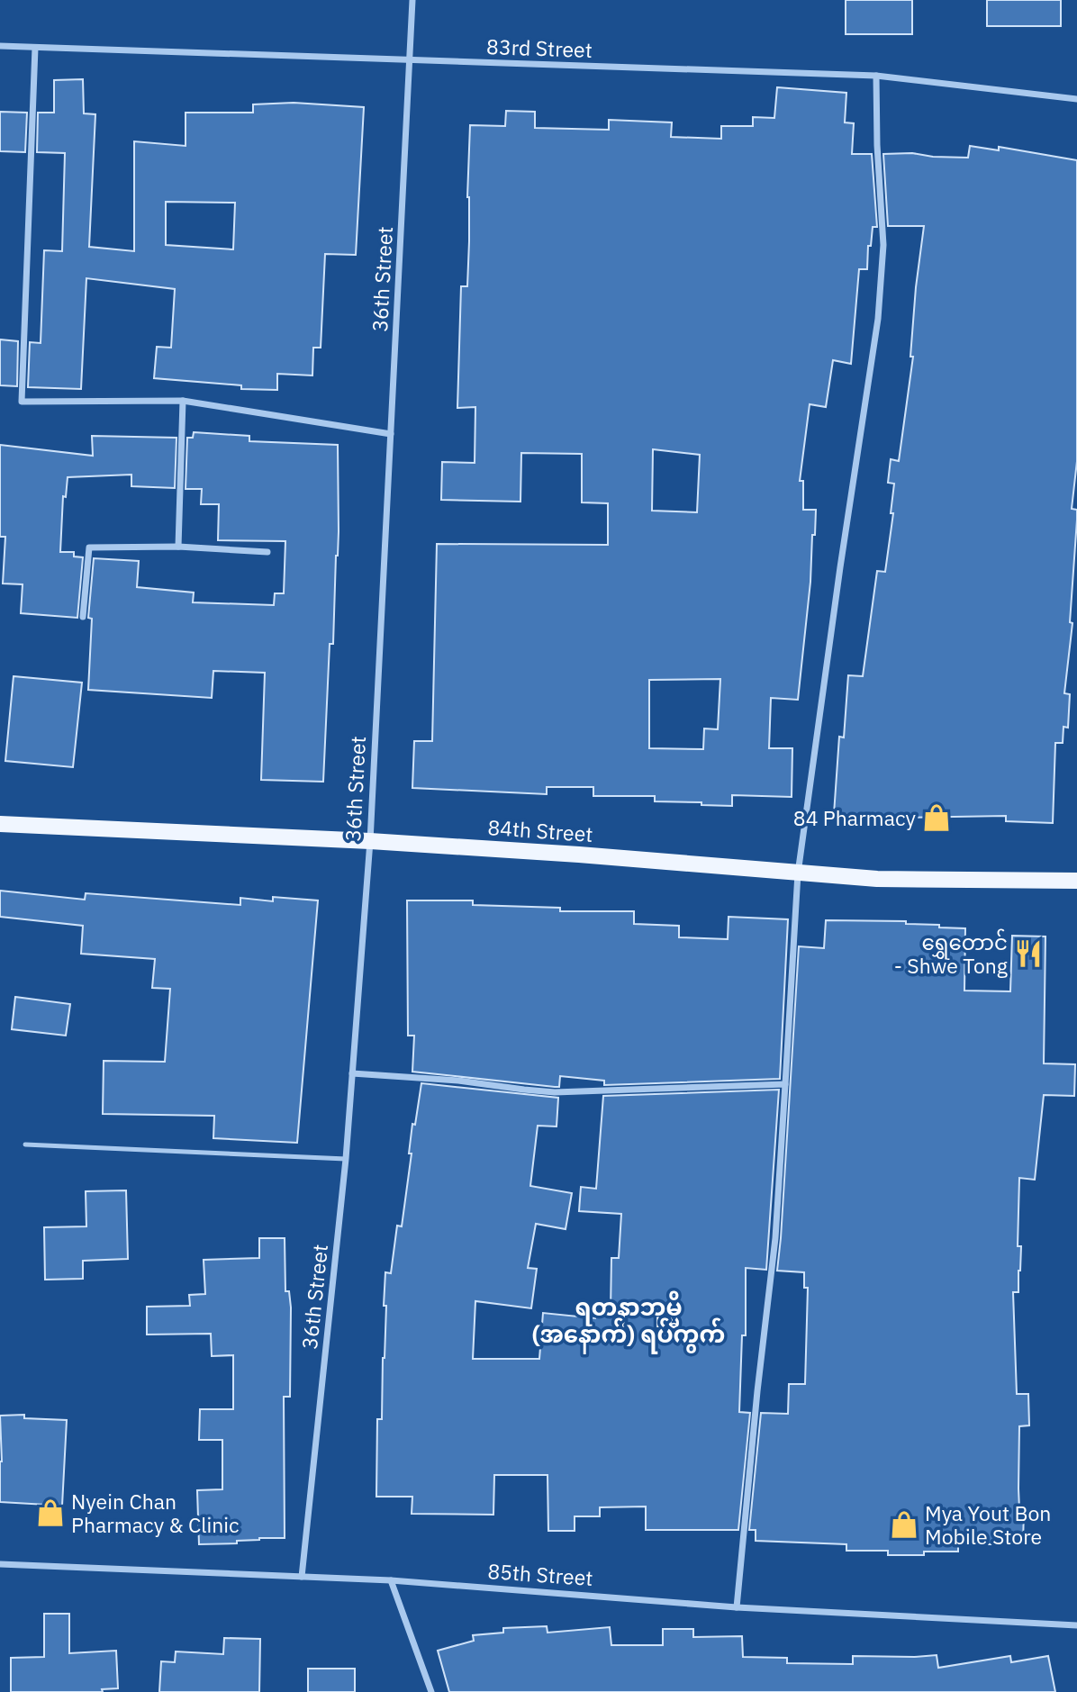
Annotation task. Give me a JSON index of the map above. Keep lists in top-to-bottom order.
{
  "streets": {
    "main road": ["84th Street"],
    "street": ["83rd Street", "36th Street", "85th Street"]
  },
  "crossings": [
    ["83rd Street", "36th Street"],
    ["36th Street", "84th Street"],
    ["36th Street", "85th Street"]
  ],
  "districts": ["ရတနာဘုမ္မိ (အနောက်) ရပ်ကွက်"],
  "places": {
    "shop": ["84 Pharmacy", "Nyein Chan Pharmacy & Clinic", "Mya Yout Bon Mobile Store"],
    "restaurant": ["ရွှေတောင် - Shwe Tong"]
  }
}
